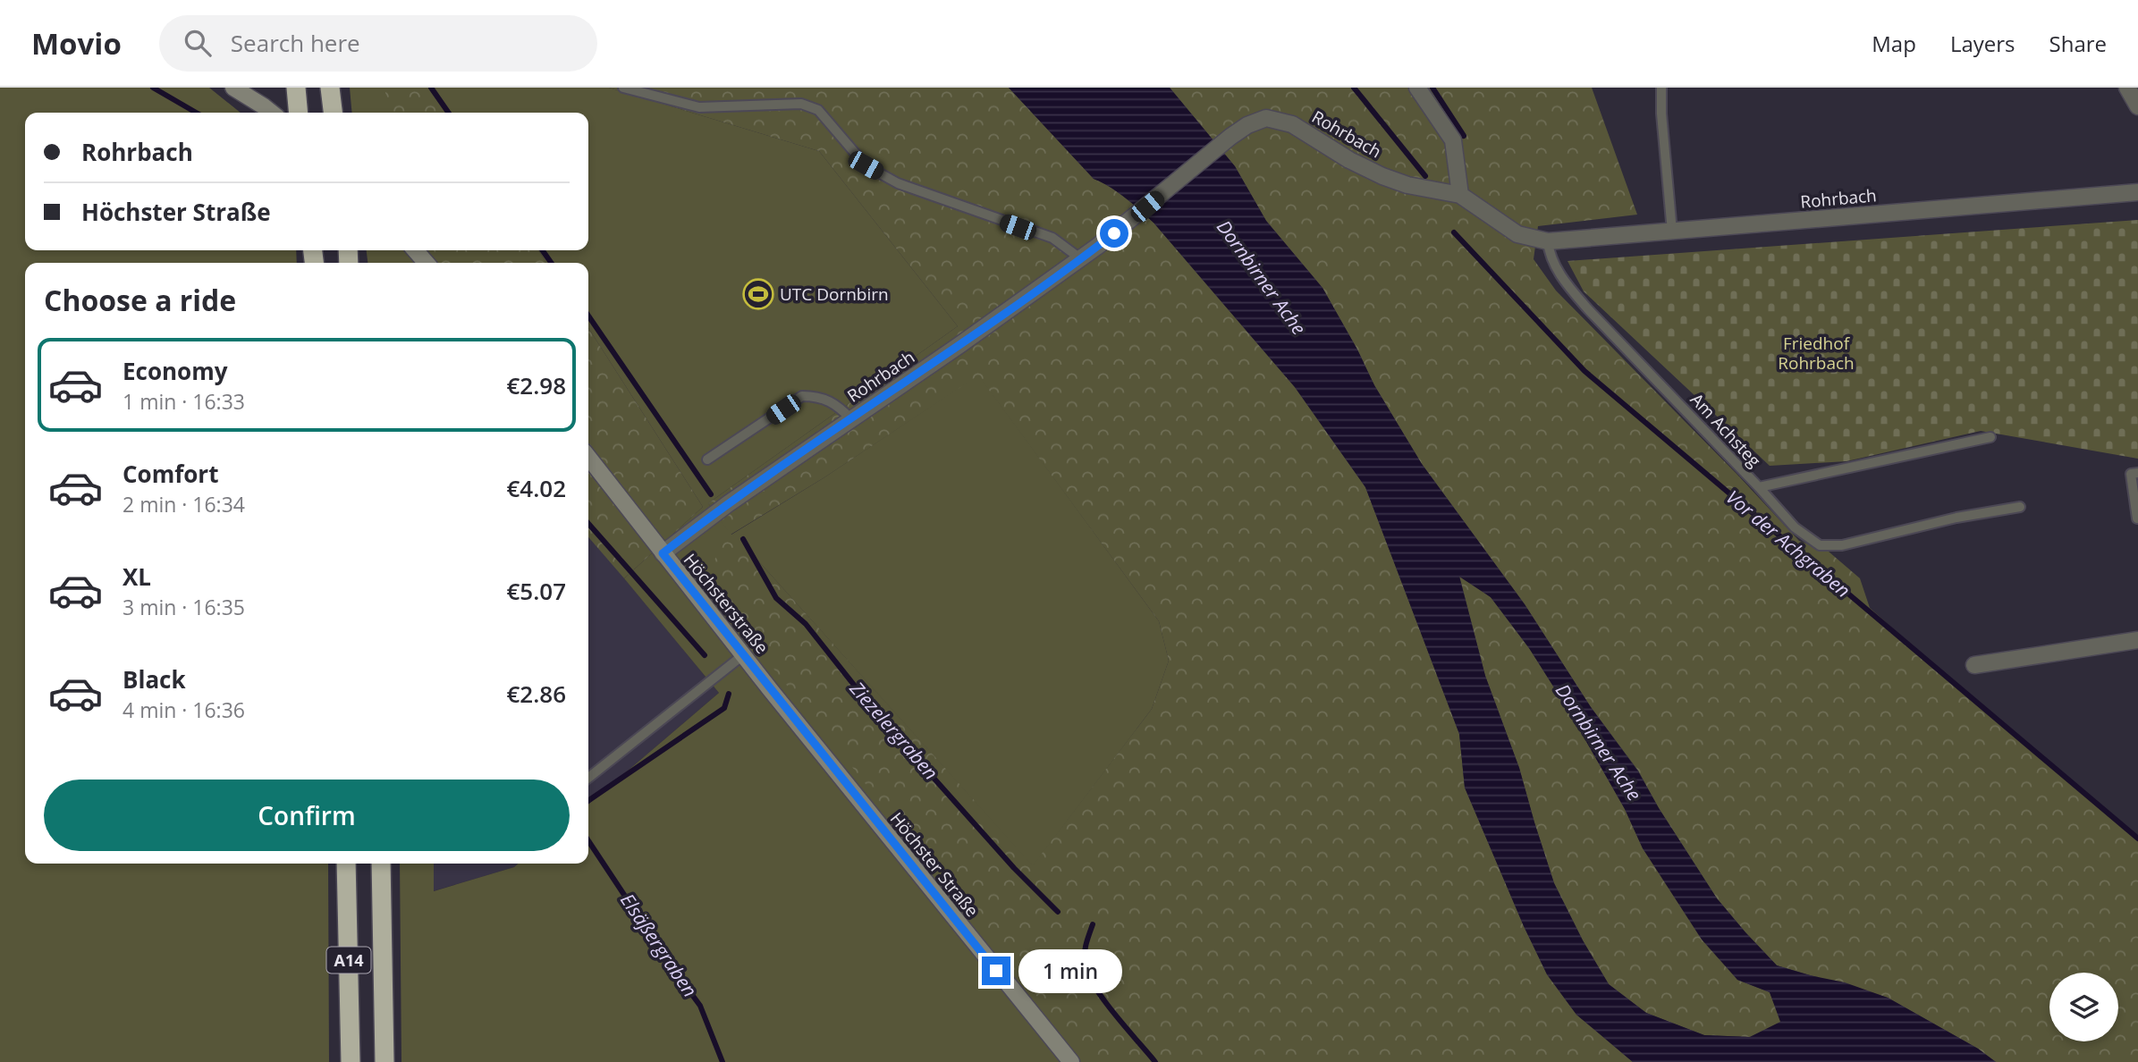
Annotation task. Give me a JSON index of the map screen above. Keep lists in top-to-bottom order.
{
  "streets": {
    "highway": ["A14"],
    "main road": ["Höchsterstraße", "Höchster Straße"],
    "street": ["Rohrbach"],
    "lane": ["Am Achsteg"]
  },
  "crossings": [
    ["Rohrbach", "Am Achsteg"],
    ["Rohrbach", "Höchsterstraße"],
    ["Höchsterstraße", "Höchster Straße"]
  ],
  "water": [
    "Dornbirner Ache",
    "Vor der Achgraben",
    "Ziezelergraben",
    "Elsäßergraben"
  ],
  "parks": ["Friedhof Rohrbach"],
  "places": {
    "sports": ["UTC Dornbirn"]
  },
  "page": {
    "header": "Movio",
    "search": "Search here",
    "nav": ["Map", "Layers", "Share"],
    "banner": ["Rohrbach", "Höchster Straße"],
    "heading": "Choose a ride",
    "list": [
      {
        "name": "Economy",
        "note": "1 min · 16:33",
        "value": "€2.98"
      },
      {
        "name": "Comfort",
        "note": "2 min · 16:34",
        "value": "€4.02"
      },
      {
        "name": "XL",
        "note": "3 min · 16:35",
        "value": "€5.07"
      },
      {
        "name": "Black",
        "note": "4 min · 16:36",
        "value": "€2.86"
      }
    ],
    "buttons": "Confirm",
    "bubble": "1 min"
  }
}
